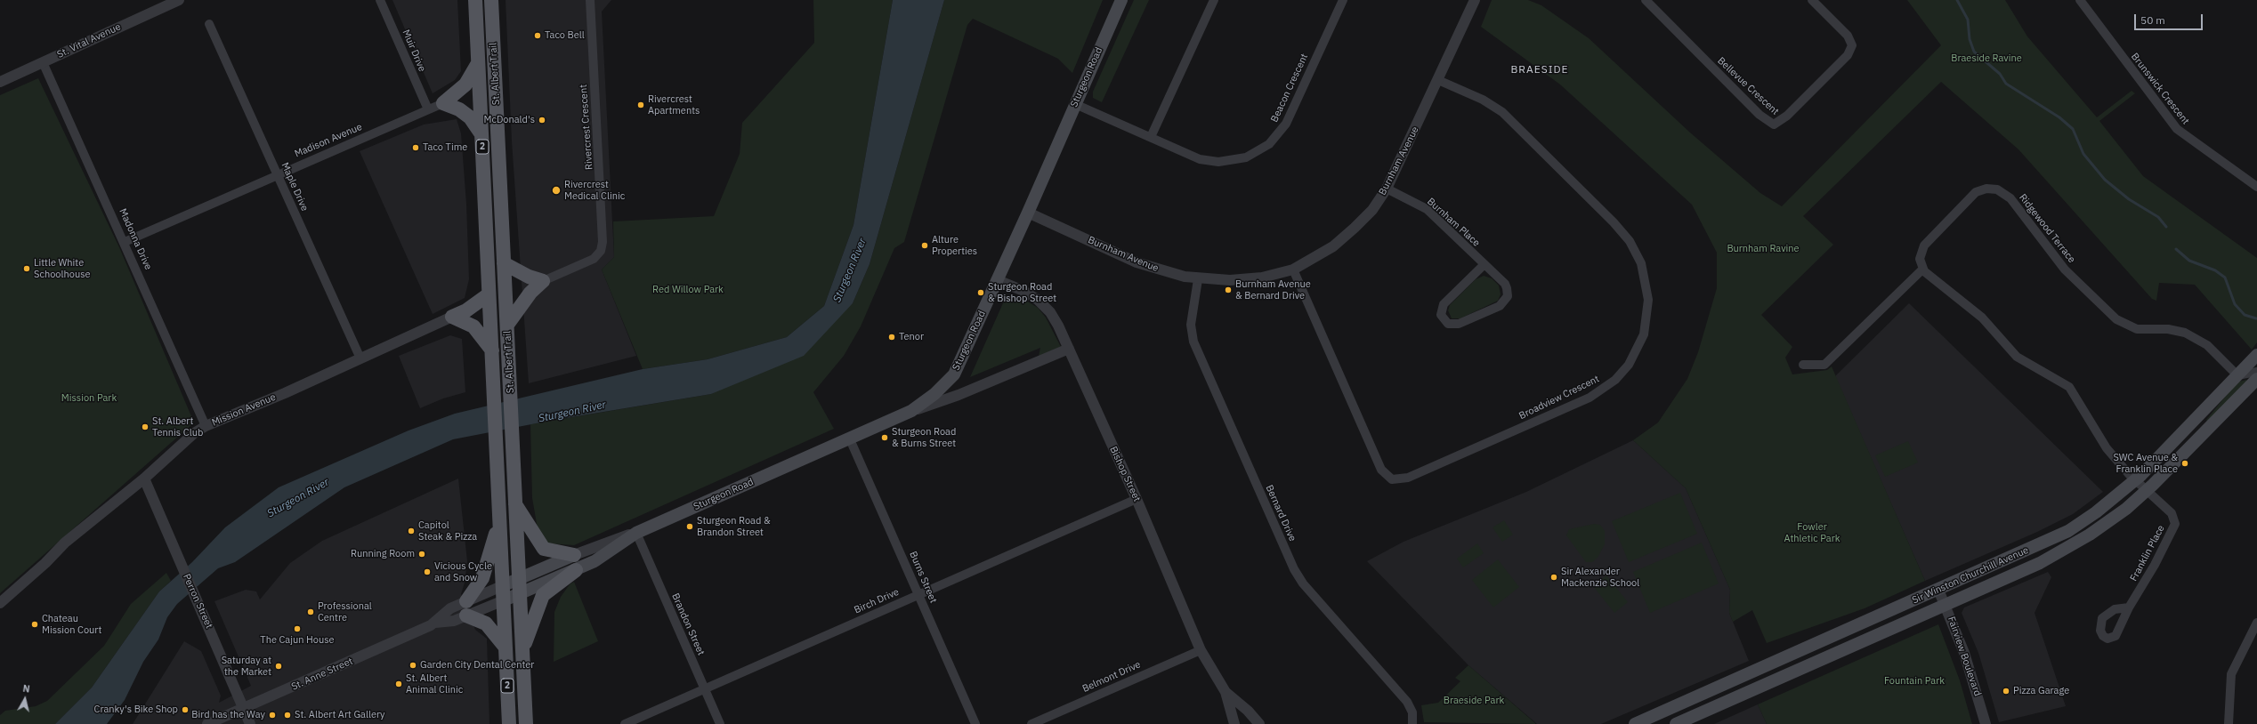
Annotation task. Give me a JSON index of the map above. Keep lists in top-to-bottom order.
{
  "streets": {
    "main road": [
      "St. Albert Trail",
      "Sturgeon Road",
      "2",
      "Sir Winston Churchill Avenue"
    ],
    "street": [
      "St. Vital Avenue",
      "Muir Drive",
      "Bellevue Crescent",
      "Beacon Crescent",
      "Brunswick Crescent",
      "Rivercrest Crescent",
      "Madison Avenue",
      "Burnham Avenue",
      "Maple Drive",
      "Burnham Place",
      "Ridgewood Terrace",
      "Madonna Drive",
      "Broadview Crescent",
      "Mission Avenue",
      "Bishop Street",
      "Bernard Drive",
      "Franklin Place",
      "Burns Street",
      "Perron Street",
      "Birch Drive",
      "Brandon Street",
      "Fairview Boulevard",
      "St. Anne Street",
      "Belmont Drive"
    ]
  },
  "crossings": [
    ["St. Vital Avenue", "Madonna Drive"],
    ["Muir Drive", "Madison Avenue"],
    ["St. Albert Trail", "Sturgeon Road"],
    ["St. Albert Trail", "St. Anne Street"],
    ["Sturgeon Road", "Beacon Crescent"],
    ["Sturgeon Road", "Burnham Avenue"],
    ["Sturgeon Road", "Bishop Street"],
    ["Sturgeon Road", "Burns Street"],
    ["Sturgeon Road", "Brandon Street"],
    ["Sturgeon Road", "St. Anne Street"],
    ["Madison Avenue", "Maple Drive"],
    ["Madison Avenue", "Madonna Drive"],
    ["Burnham Avenue", "Burnham Place"],
    ["Burnham Avenue", "Broadview Crescent"],
    ["Burnham Avenue", "Bernard Drive"],
    ["Maple Drive", "Mission Avenue"],
    ["Ridgewood Terrace", "Sir Winston Churchill Avenue"],
    ["Madonna Drive", "Mission Avenue"],
    ["Mission Avenue", "Perron Street"],
    ["Bishop Street", "Birch Drive"],
    ["Bishop Street", "Belmont Drive"],
    ["Franklin Place", "Sir Winston Churchill Avenue"],
    ["Sir Winston Churchill Avenue", "Fairview Boulevard"],
    ["Burns Street", "Birch Drive"],
    ["Perron Street", "St. Anne Street"],
    ["Birch Drive", "Brandon Street"]
  ],
  "districts": ["BRAESIDE"],
  "water": ["Sturgeon River"],
  "parks": [
    "Braeside Ravine",
    "Burnham Ravine",
    "Red Willow Park",
    "Mission Park",
    "Fowler Athletic Park",
    "Fountain Park",
    "Braeside Park"
  ],
  "places": [
    "Taco Bell",
    "Rivercrest Apartments",
    "McDonald's",
    "Taco Time",
    "Rivercrest Medical Clinic",
    "Alture Properties",
    "Little White Schoolhouse",
    "Burnham Avenue & Bernard Drive",
    "Sturgeon Road & Bishop Street",
    "Tenor",
    "St. Albert Tennis Club",
    "Sturgeon Road & Burns Street",
    "SWC Avenue & Franklin Place",
    "Sturgeon Road & Brandon Street",
    "Capitol Steak & Pizza",
    "Running Room",
    "Vicious Cycle and Snow",
    "Sir Alexander Mackenzie School",
    "Professional Centre",
    "Chateau Mission Court",
    "The Cajun House",
    "Garden City Dental Center",
    "Saturday at the Market",
    "St. Albert Animal Clinic",
    "Pizza Garage",
    "Cranky's Bike Shop",
    "Bird has the Way",
    "St. Albert Art Gallery"
  ],
  "scale_bar": "50 m",
  "north": "top"
}
